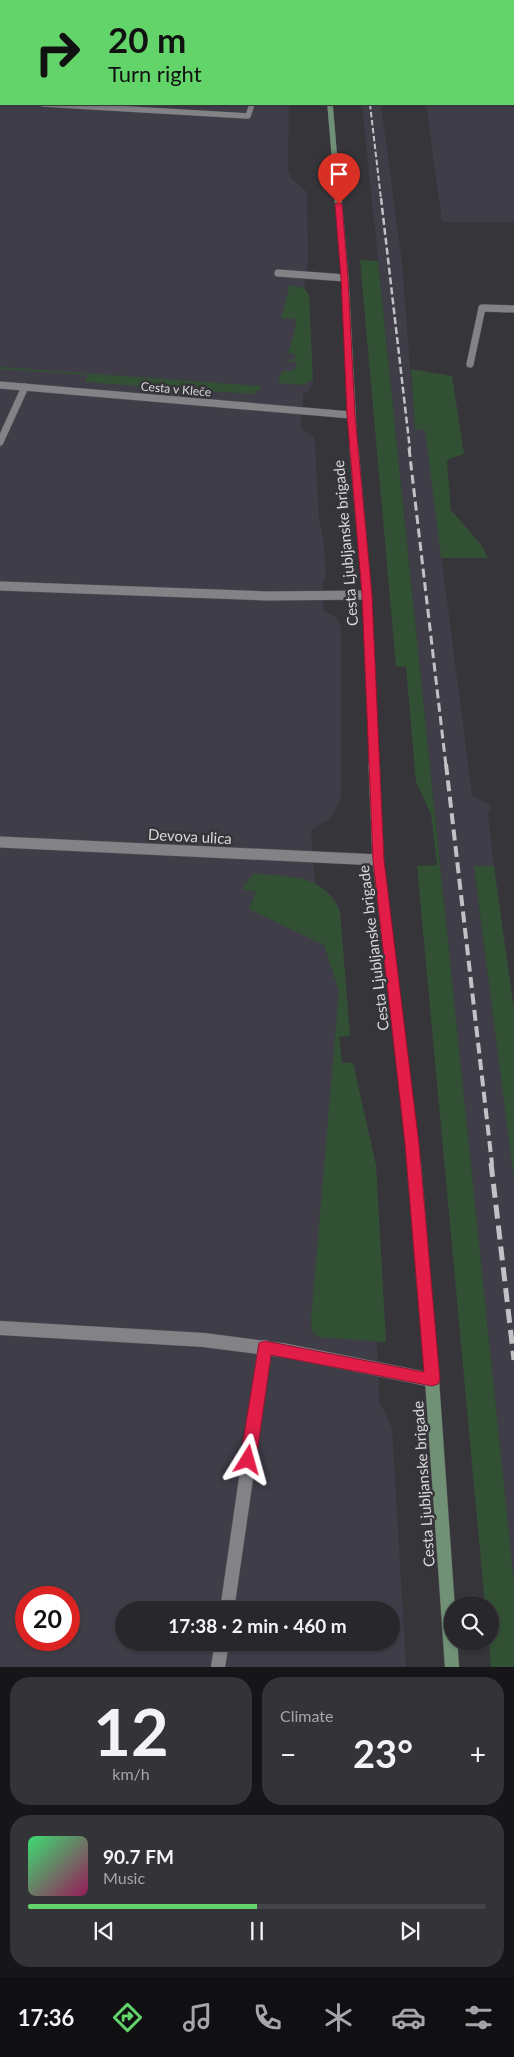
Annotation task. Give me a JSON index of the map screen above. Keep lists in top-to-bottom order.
{
  "streets": {
    "street": ["Cesta v Kleče", "Cesta Ljubljanske brigade", "Devova ulica"]
  },
  "crossings": [
    ["Cesta v Kleče", "Cesta Ljubljanske brigade"],
    ["Cesta Ljubljanske brigade", "Devova ulica"]
  ],
  "page": {
    "turn": ["20 m", "Turn right"],
    "limit": "20",
    "trip": "17:38 · 2 min · 460 m",
    "tile": [
      ["12", "km/h"],
      "Climate"
    ],
    "heat": ["−", "23°", "+"],
    "song": ["90.7 FM", "Music"],
    "tabs": "17:36"
  }
}
